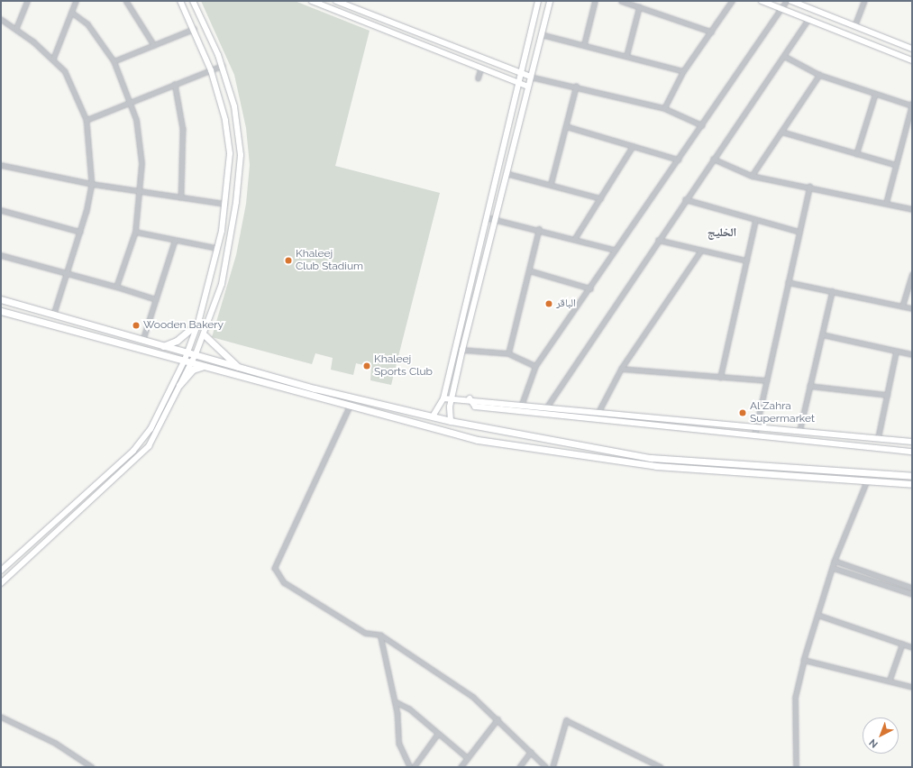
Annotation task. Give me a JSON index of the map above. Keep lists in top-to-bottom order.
{
  "districts": ["الخليج"],
  "places": [
    "Khaleej Club Stadium",
    "الباقر",
    "Wooden Bakery",
    "Khaleej Sports Club",
    "Al Zahra Supermarket"
  ],
  "north": "bottom left"
}
